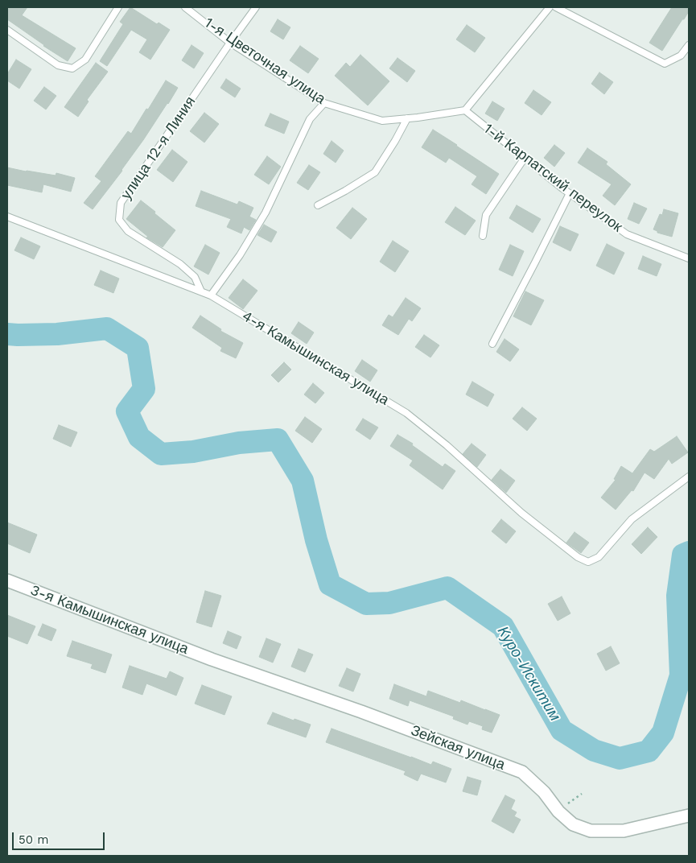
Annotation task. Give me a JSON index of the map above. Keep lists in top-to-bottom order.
{
  "streets": {
    "street": ["3-я Камышинская улица", "Зейская улица"],
    "lane": [
      "1-я Цветочная улица",
      "улица 12-я Линия",
      "1-й Карпатский переулок",
      "4-я Камышинская улица"
    ]
  },
  "crossings": [
    ["1-я Цветочная улица", "улица 12-я Линия"],
    ["1-я Цветочная улица", "1-й Карпатский переулок"],
    ["улица 12-я Линия", "4-я Камышинская улица"],
    ["3-я Камышинская улица", "Зейская улица"]
  ],
  "water": ["Куро-Искитим"],
  "scale_bar": "50 m"
}
